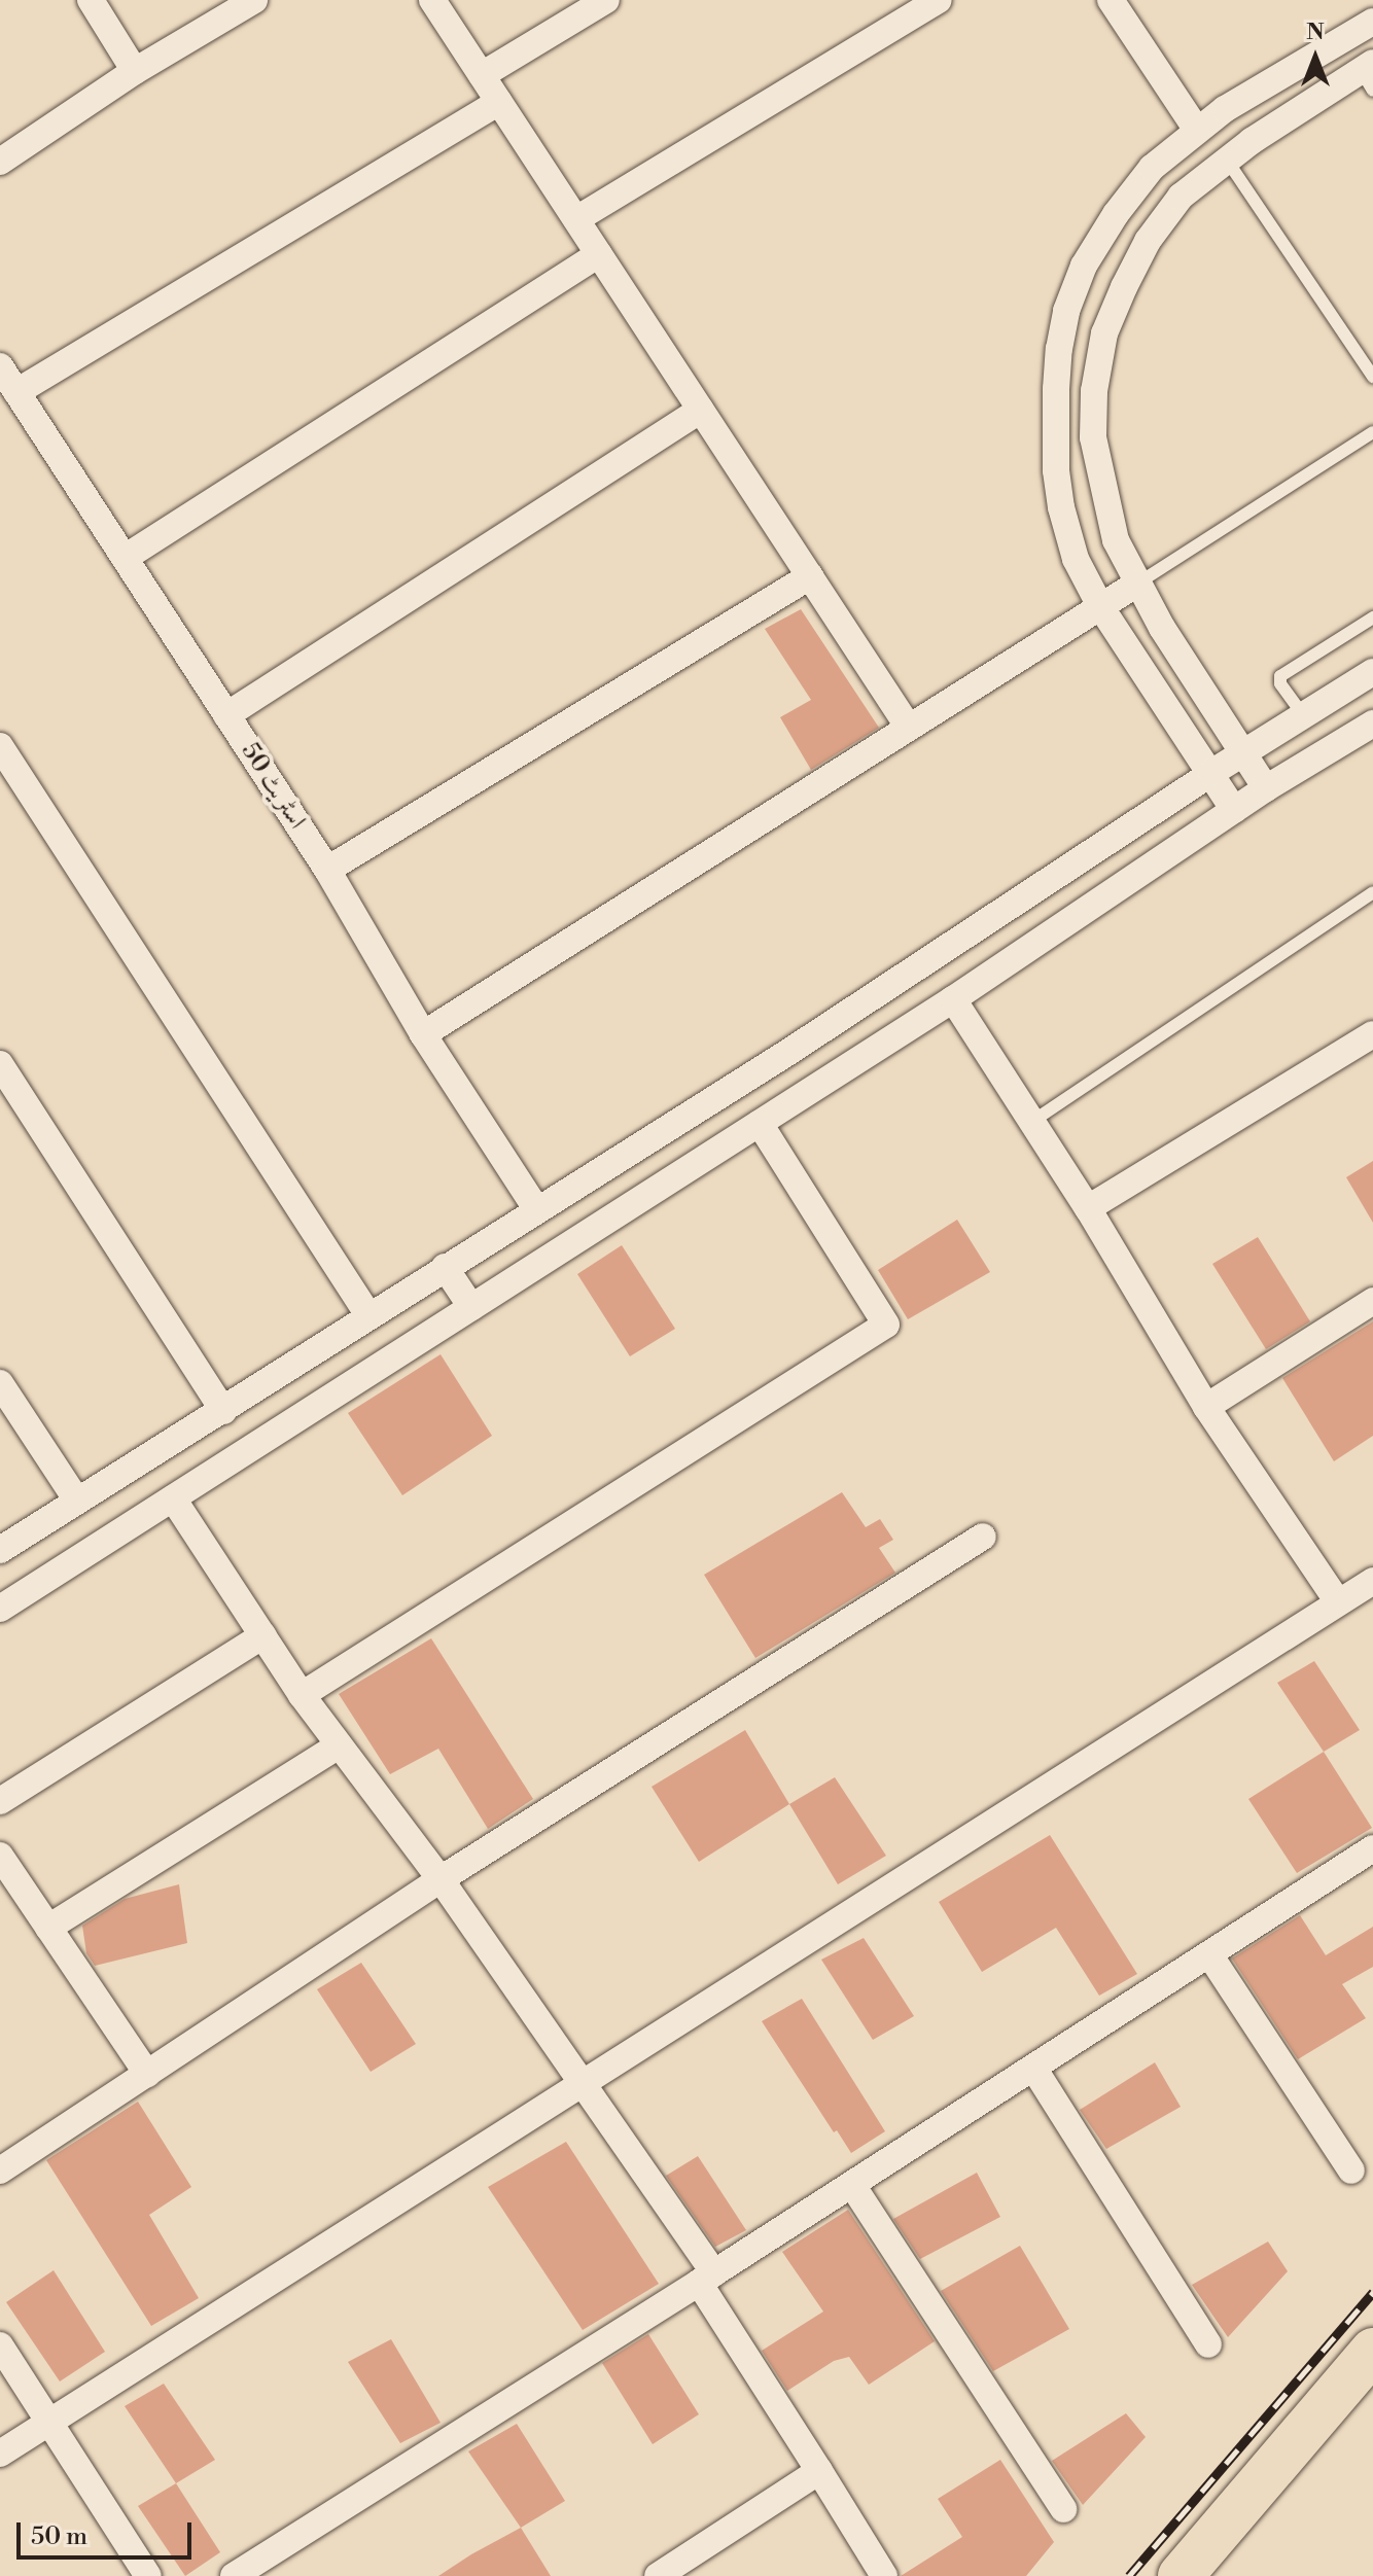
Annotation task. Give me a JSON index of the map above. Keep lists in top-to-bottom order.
{
  "streets": {
    "street": ["اسٹریٹ 50"]
  },
  "scale_bar": "50 m",
  "north": "top"
}
